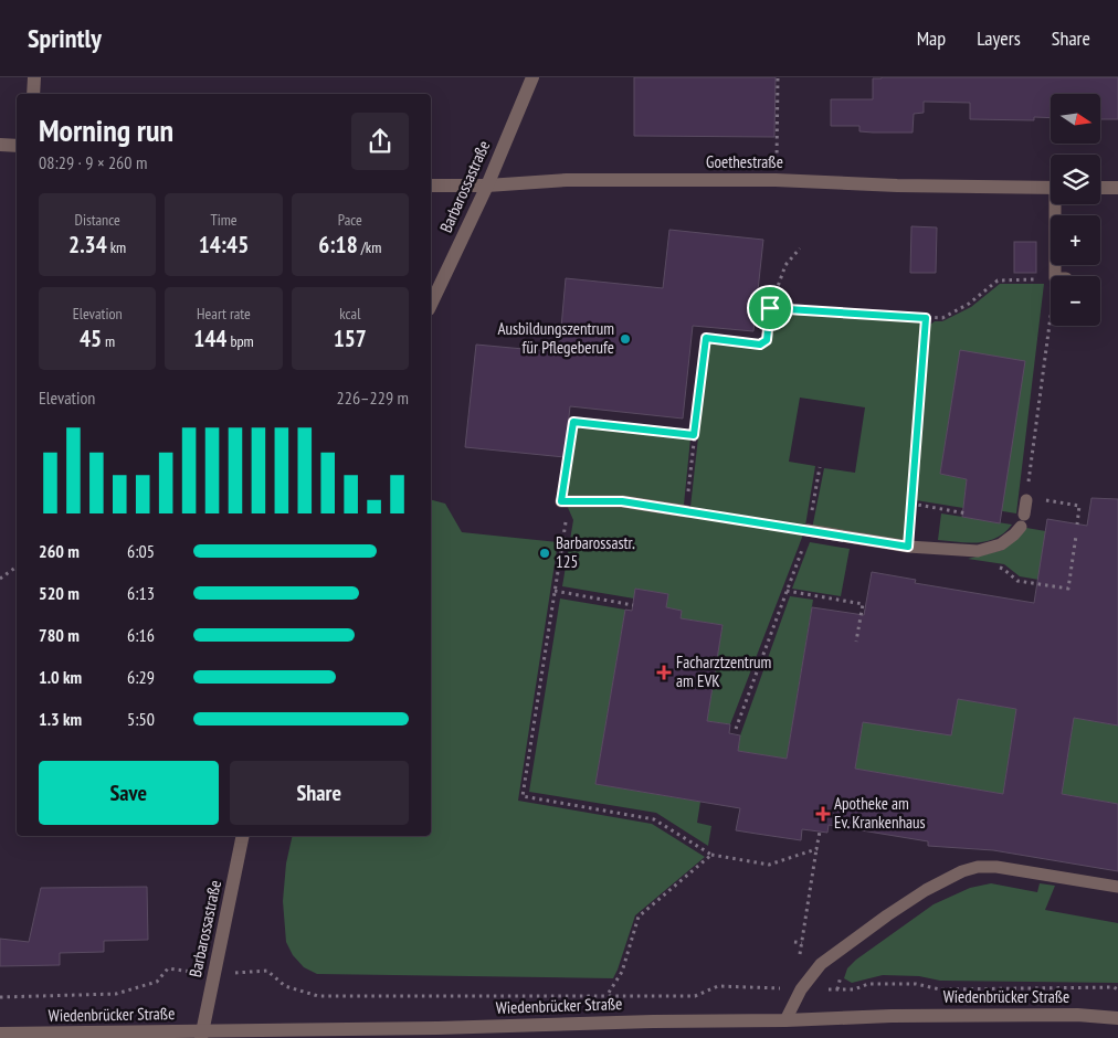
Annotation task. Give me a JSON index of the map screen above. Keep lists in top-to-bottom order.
{
  "streets": {
    "street": ["Goethestraße", "Barbarossastraße", "Wiedenbrücker Straße"]
  },
  "crossings": [
    ["Goethestraße", "Barbarossastraße"],
    ["Barbarossastraße", "Wiedenbrücker Straße"]
  ],
  "places": {
    "other": ["Ausbildungszentrum für Pflegeberufe", "Barbarossastr. 125"],
    "health": ["Facharztzentrum am EVK", "Apotheke am Ev. Krankenhaus"]
  },
  "north": "right",
  "page": {
    "header": "Sprintly",
    "nav": ["Map", "Layers", "Share"],
    "map_buttons": ["+", "−"],
    "heading": ["Morning run", "08:29 · 9 × 260 m"],
    "stats": [
      ["Distance", "2.34 km"],
      ["Time", "14:45"],
      ["Pace", "6:18 /km"],
      ["Elevation", "45 m"],
      ["Heart rate", "144 bpm"],
      ["kcal", "157"]
    ],
    "chart": ["Elevation", "226–229 m"],
    "list": [
      {
        "name": "260 m",
        "note": "6:05"
      },
      {
        "name": "520 m",
        "note": "6:13"
      },
      {
        "name": "780 m",
        "note": "6:16"
      },
      {
        "name": "1.0 km",
        "note": "6:29"
      },
      {
        "name": "1.3 km",
        "note": "5:50"
      }
    ],
    "buttons": ["Save", "Share"]
  }
}
